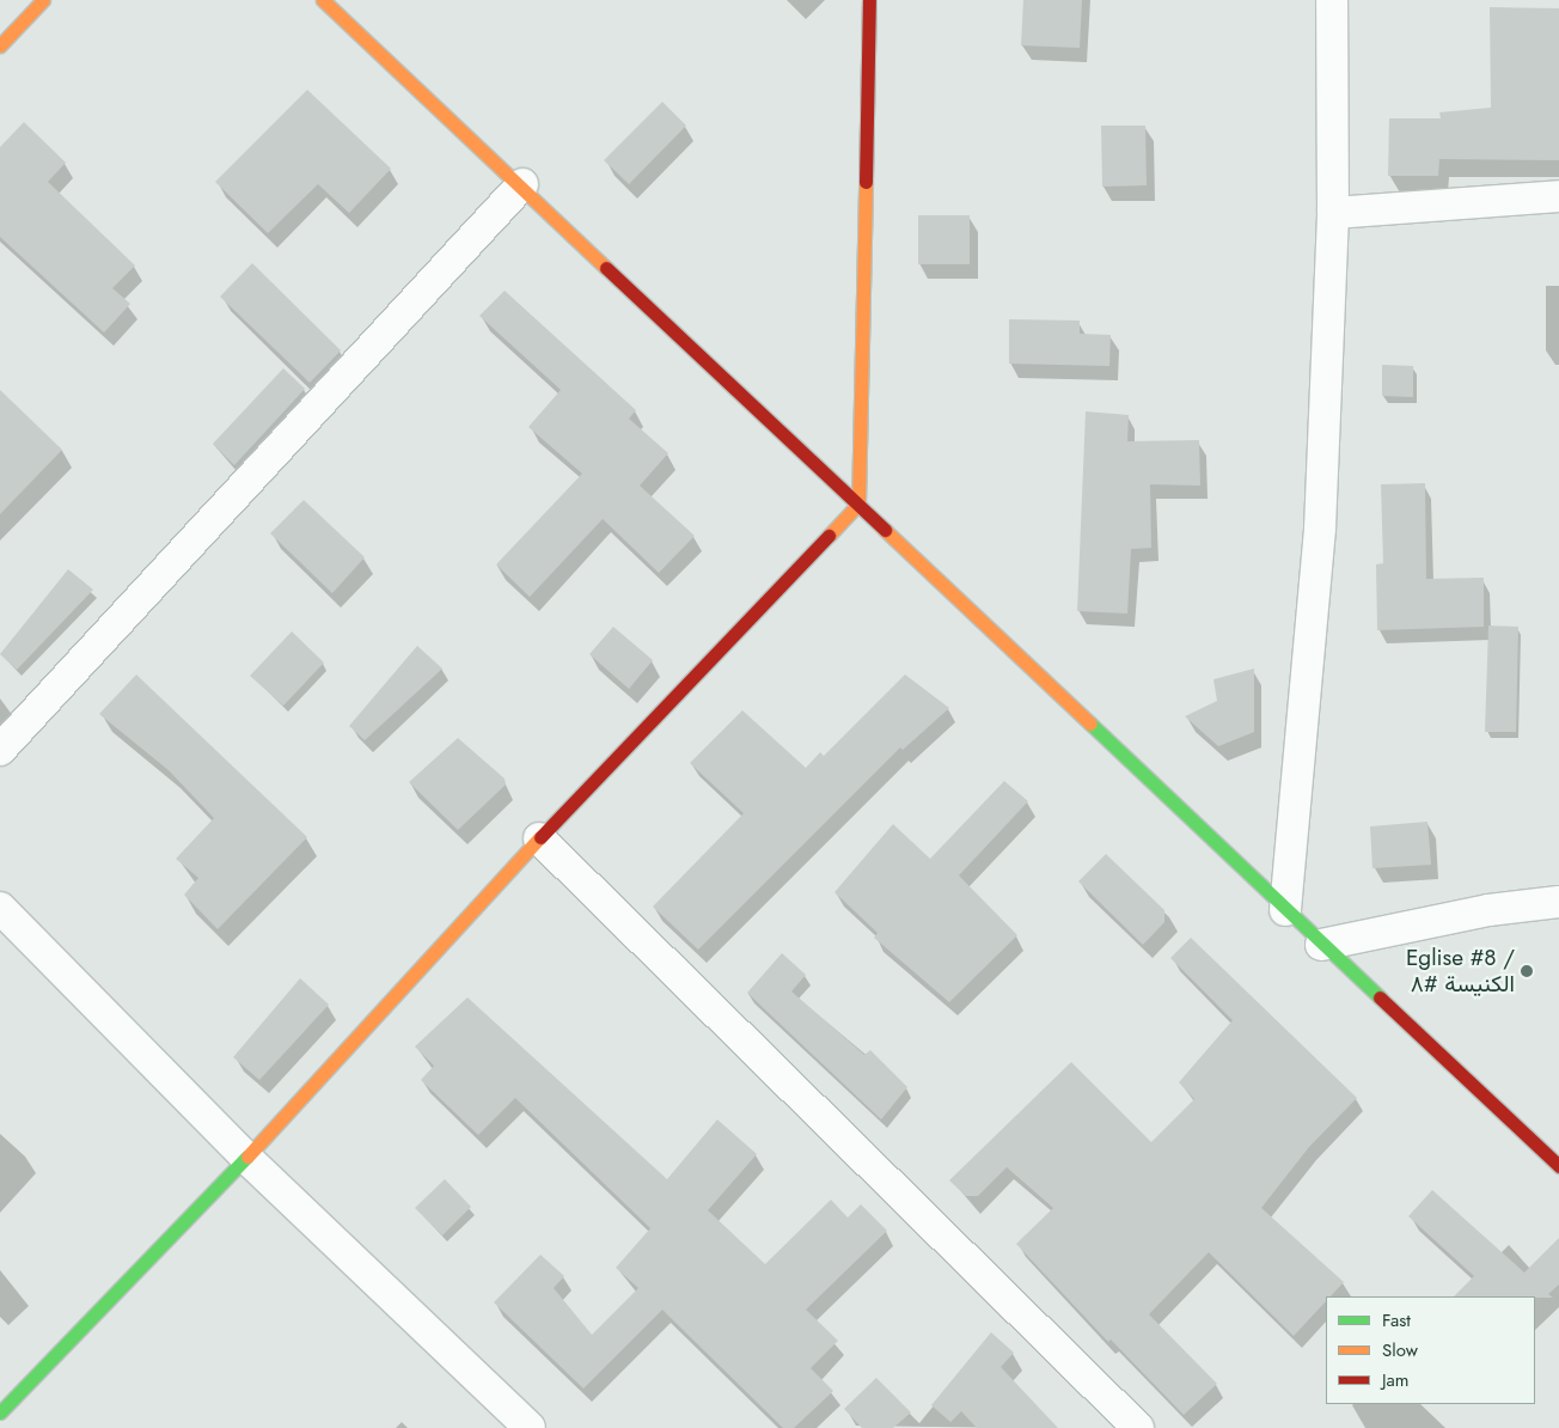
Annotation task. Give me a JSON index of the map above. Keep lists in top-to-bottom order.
{
  "places": ["Eglise #8 / الكنيسة #٨"],
  "legend": ["Fast", "Slow", "Jam"]
}
